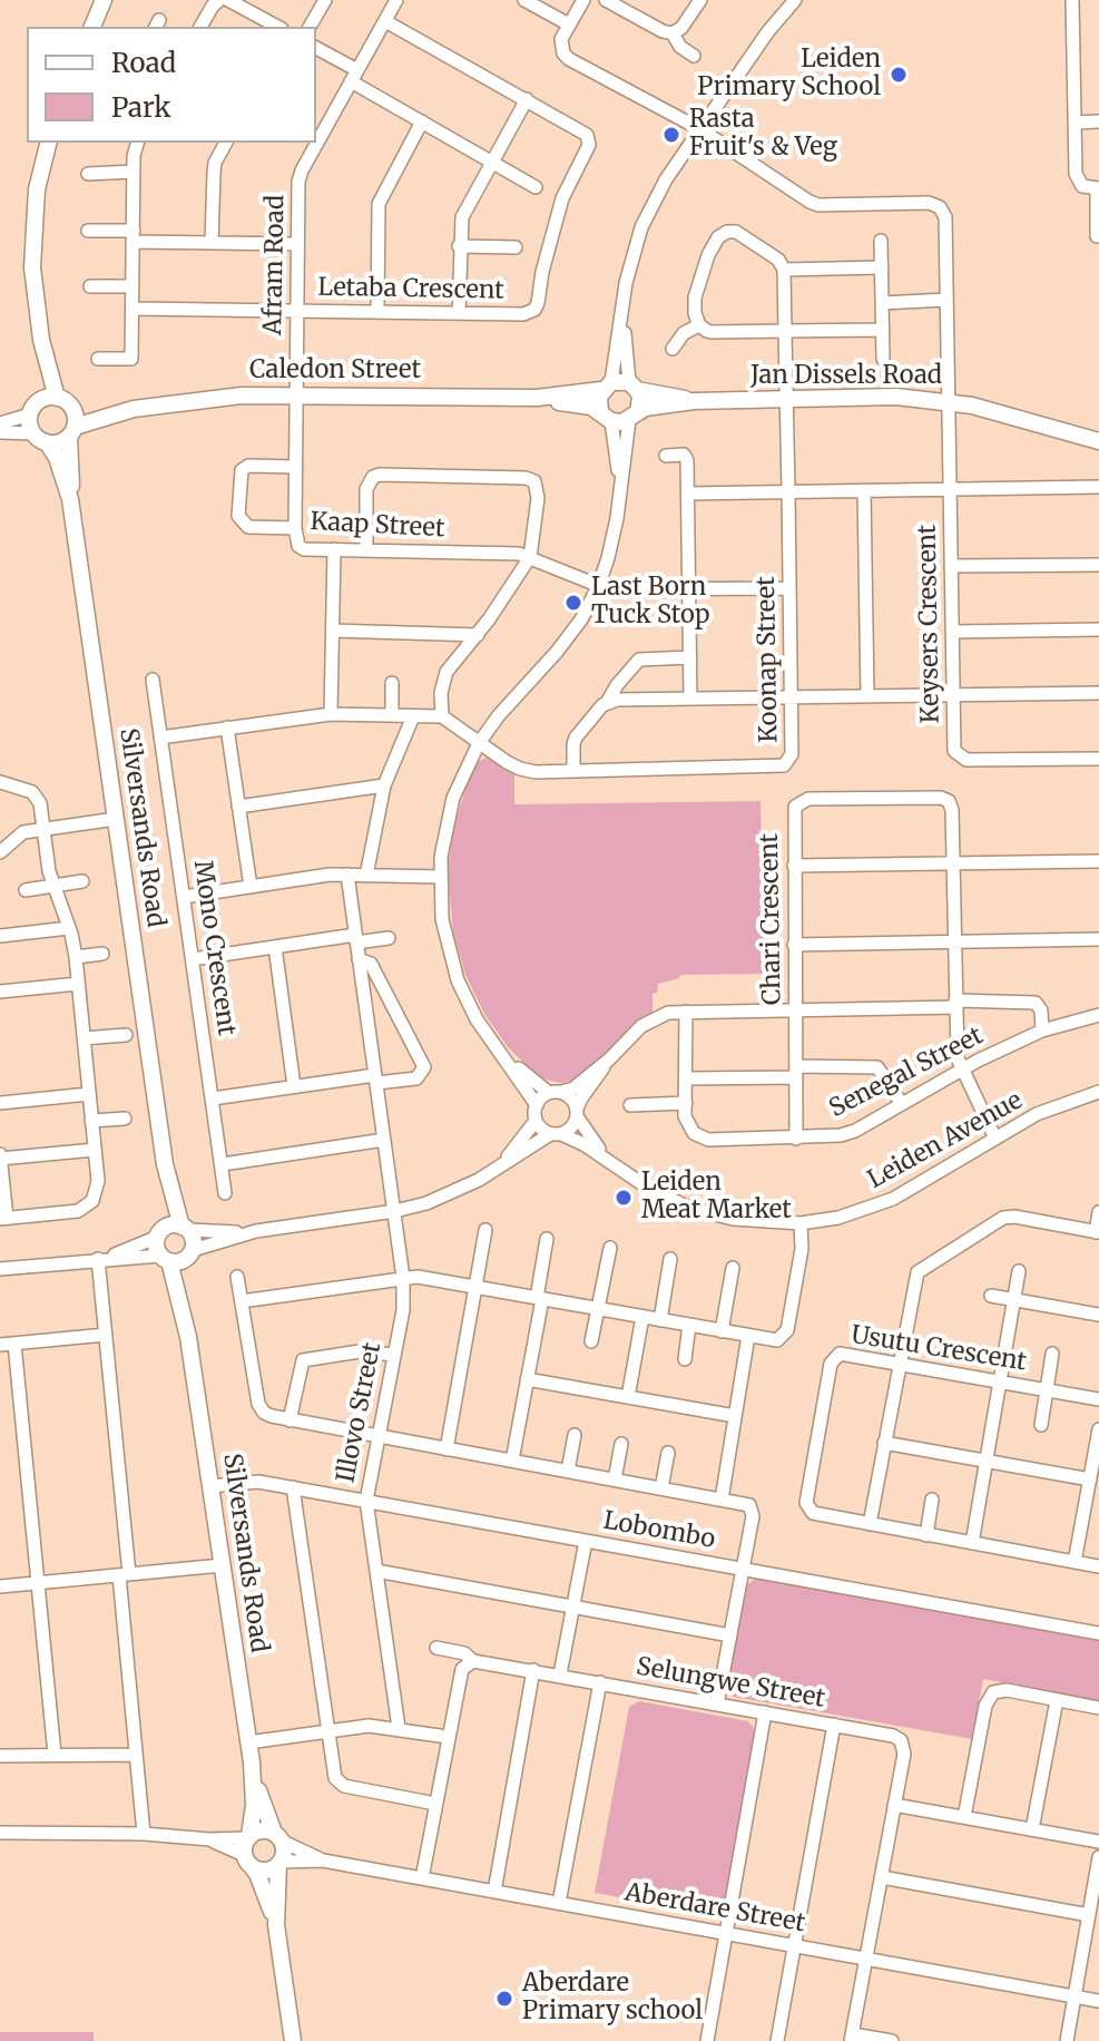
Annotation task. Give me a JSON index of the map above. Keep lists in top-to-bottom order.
{
  "streets": {
    "street": [
      "Afram Road",
      "Letaba Crescent",
      "Caledon Street",
      "Jan Dissels Road",
      "Kaap Street",
      "Keysers Crescent",
      "Koonap Street",
      "Silversands Road",
      "Chari Crescent",
      "Mono Crescent",
      "Senegal Street",
      "Leiden Avenue",
      "Usutu Crescent",
      "Illovo Street",
      "Lobombo",
      "Selungwe Street",
      "Aberdare Street"
    ]
  },
  "crossings": [
    ["Afram Road", "Letaba Crescent"],
    ["Afram Road", "Caledon Street"],
    ["Afram Road", "Kaap Street"],
    ["Caledon Street", "Jan Dissels Road"],
    ["Caledon Street", "Kaap Street"],
    ["Caledon Street", "Silversands Road"],
    ["Jan Dissels Road", "Keysers Crescent"],
    ["Jan Dissels Road", "Koonap Street"],
    ["Silversands Road", "Lobombo"],
    ["Silversands Road", "Aberdare Street"],
    ["Chari Crescent", "Senegal Street"],
    ["Illovo Street", "Lobombo"],
    ["Selungwe Street", "Aberdare Street"]
  ],
  "places": [
    "Leiden Primary School",
    "Rasta Fruit's & Veg",
    "Last Born Tuck Stop",
    "Leiden Meat Market",
    "Aberdare Primary school"
  ],
  "legend": ["Road", "Park"]
}
